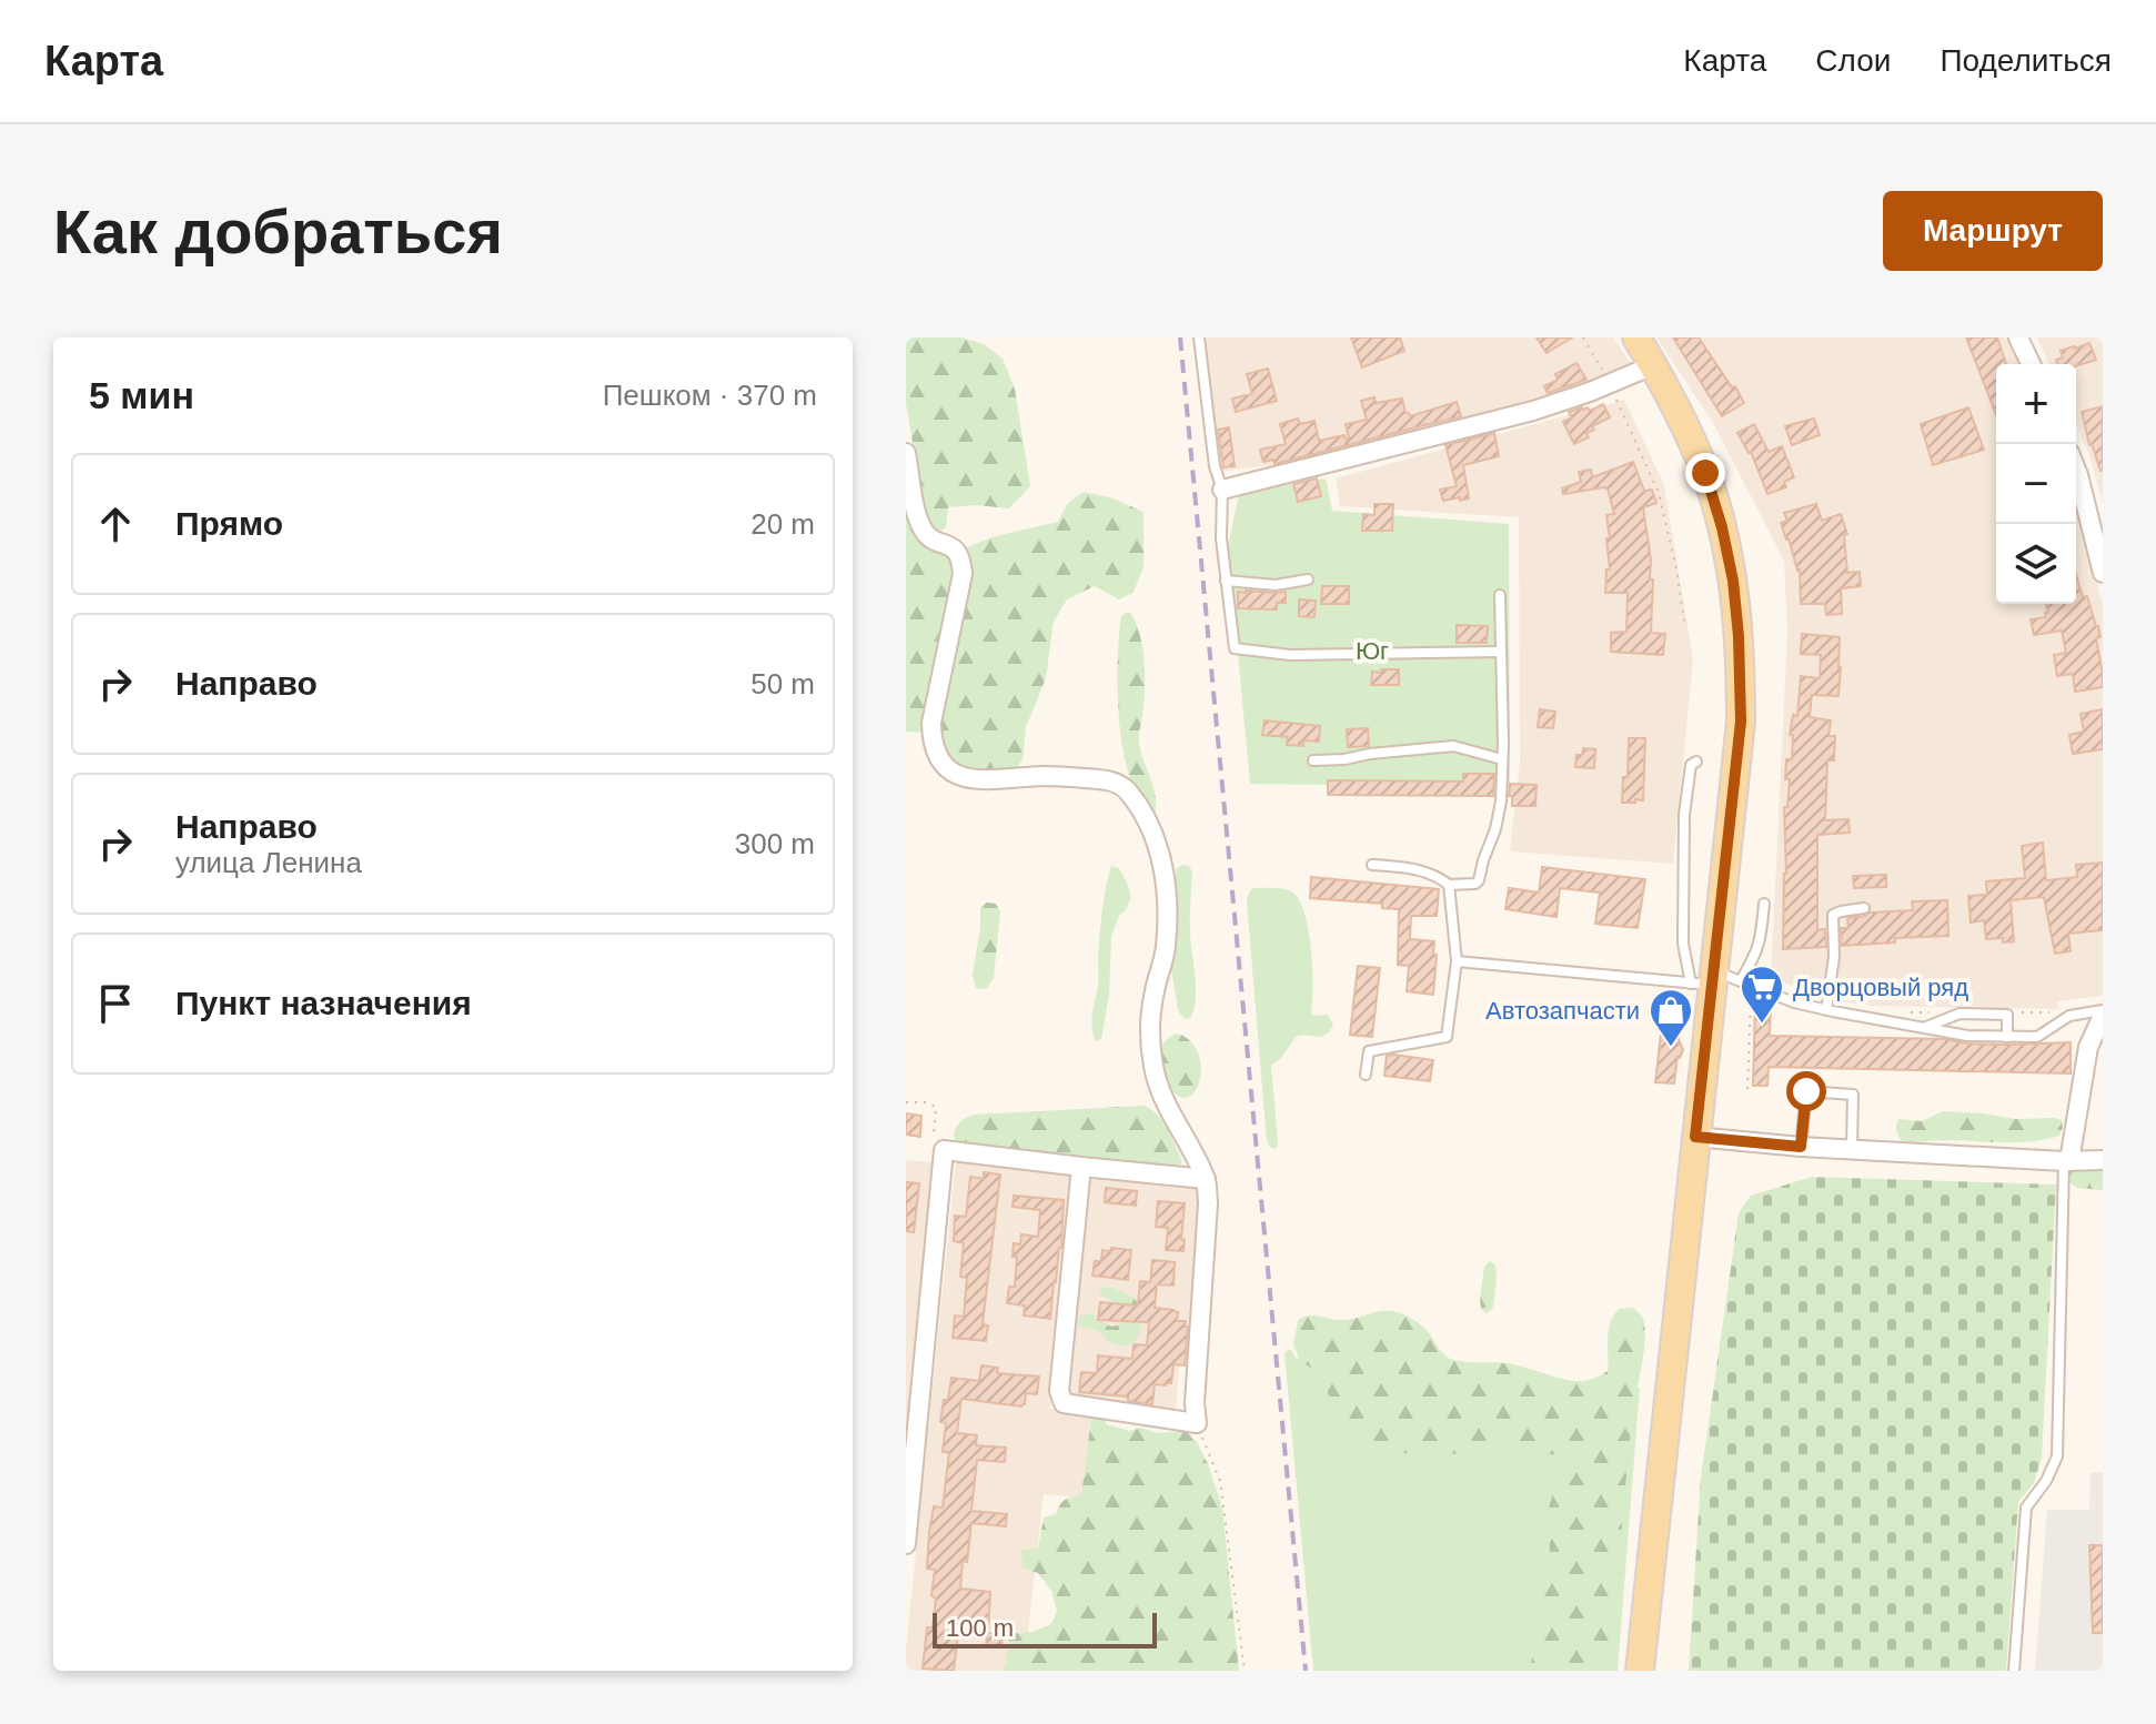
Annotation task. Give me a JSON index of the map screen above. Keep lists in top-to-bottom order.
{
  "parks": ["Юг"],
  "places": {
    "supermarket": ["Дворцовый ряд"],
    "shop": ["Автозапчасти"]
  },
  "scale_bar": "100 m",
  "page": {
    "header": "Карта",
    "nav": ["Карта", "Слои", "Поделиться"],
    "buttons": "Маршрут",
    "title": "Как добраться",
    "heading": ["5 мин", "Пешком · 370 m"],
    "map_buttons": ["+", "−"],
    "list": [
      ["Прямо", "20 m"],
      ["Направо", "50 m"],
      ["Направо", "улица Ленина", "300 m"],
      "Пункт назначения"
    ],
    "scale": "100 m"
  }
}
